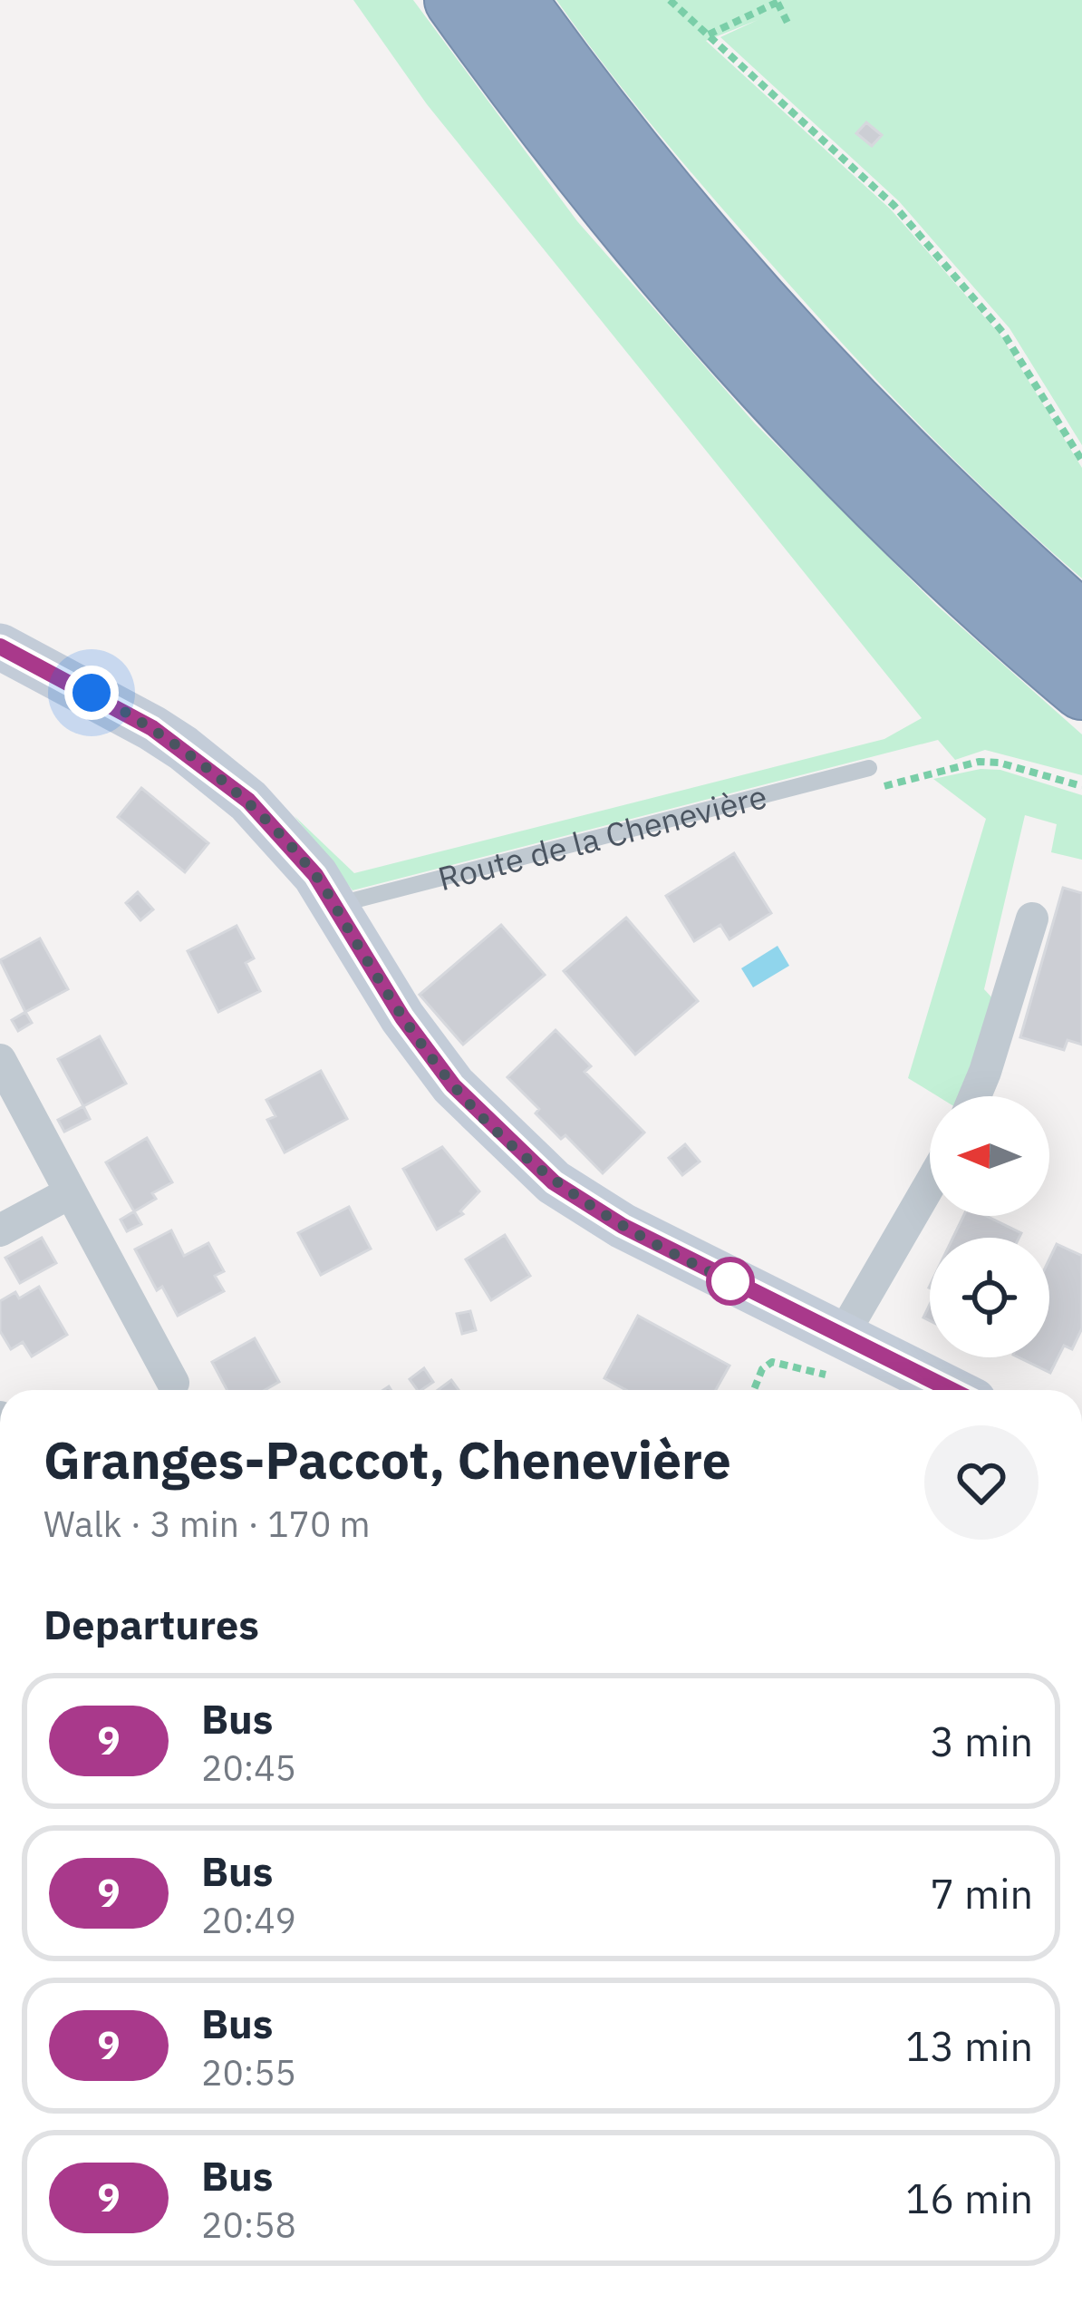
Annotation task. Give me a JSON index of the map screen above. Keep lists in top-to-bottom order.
{
  "streets": {
    "lane": ["Route de la Chenevière"]
  },
  "lines": ["bus line 9"],
  "north": "left",
  "page": {
    "heading": [
      ["Granges-Paccot, Chenevière", "Walk · 3 min · 170 m"],
      "Departures"
    ],
    "list": [
      {
        "mark": "9",
        "name": "Bus",
        "note": "20:45",
        "value": "3 min"
      },
      {
        "mark": "9",
        "name": "Bus",
        "note": "20:49",
        "value": "7 min"
      },
      {
        "mark": "9",
        "name": "Bus",
        "note": "20:55",
        "value": "13 min"
      },
      {
        "mark": "9",
        "name": "Bus",
        "note": "20:58",
        "value": "16 min"
      }
    ]
  }
}
